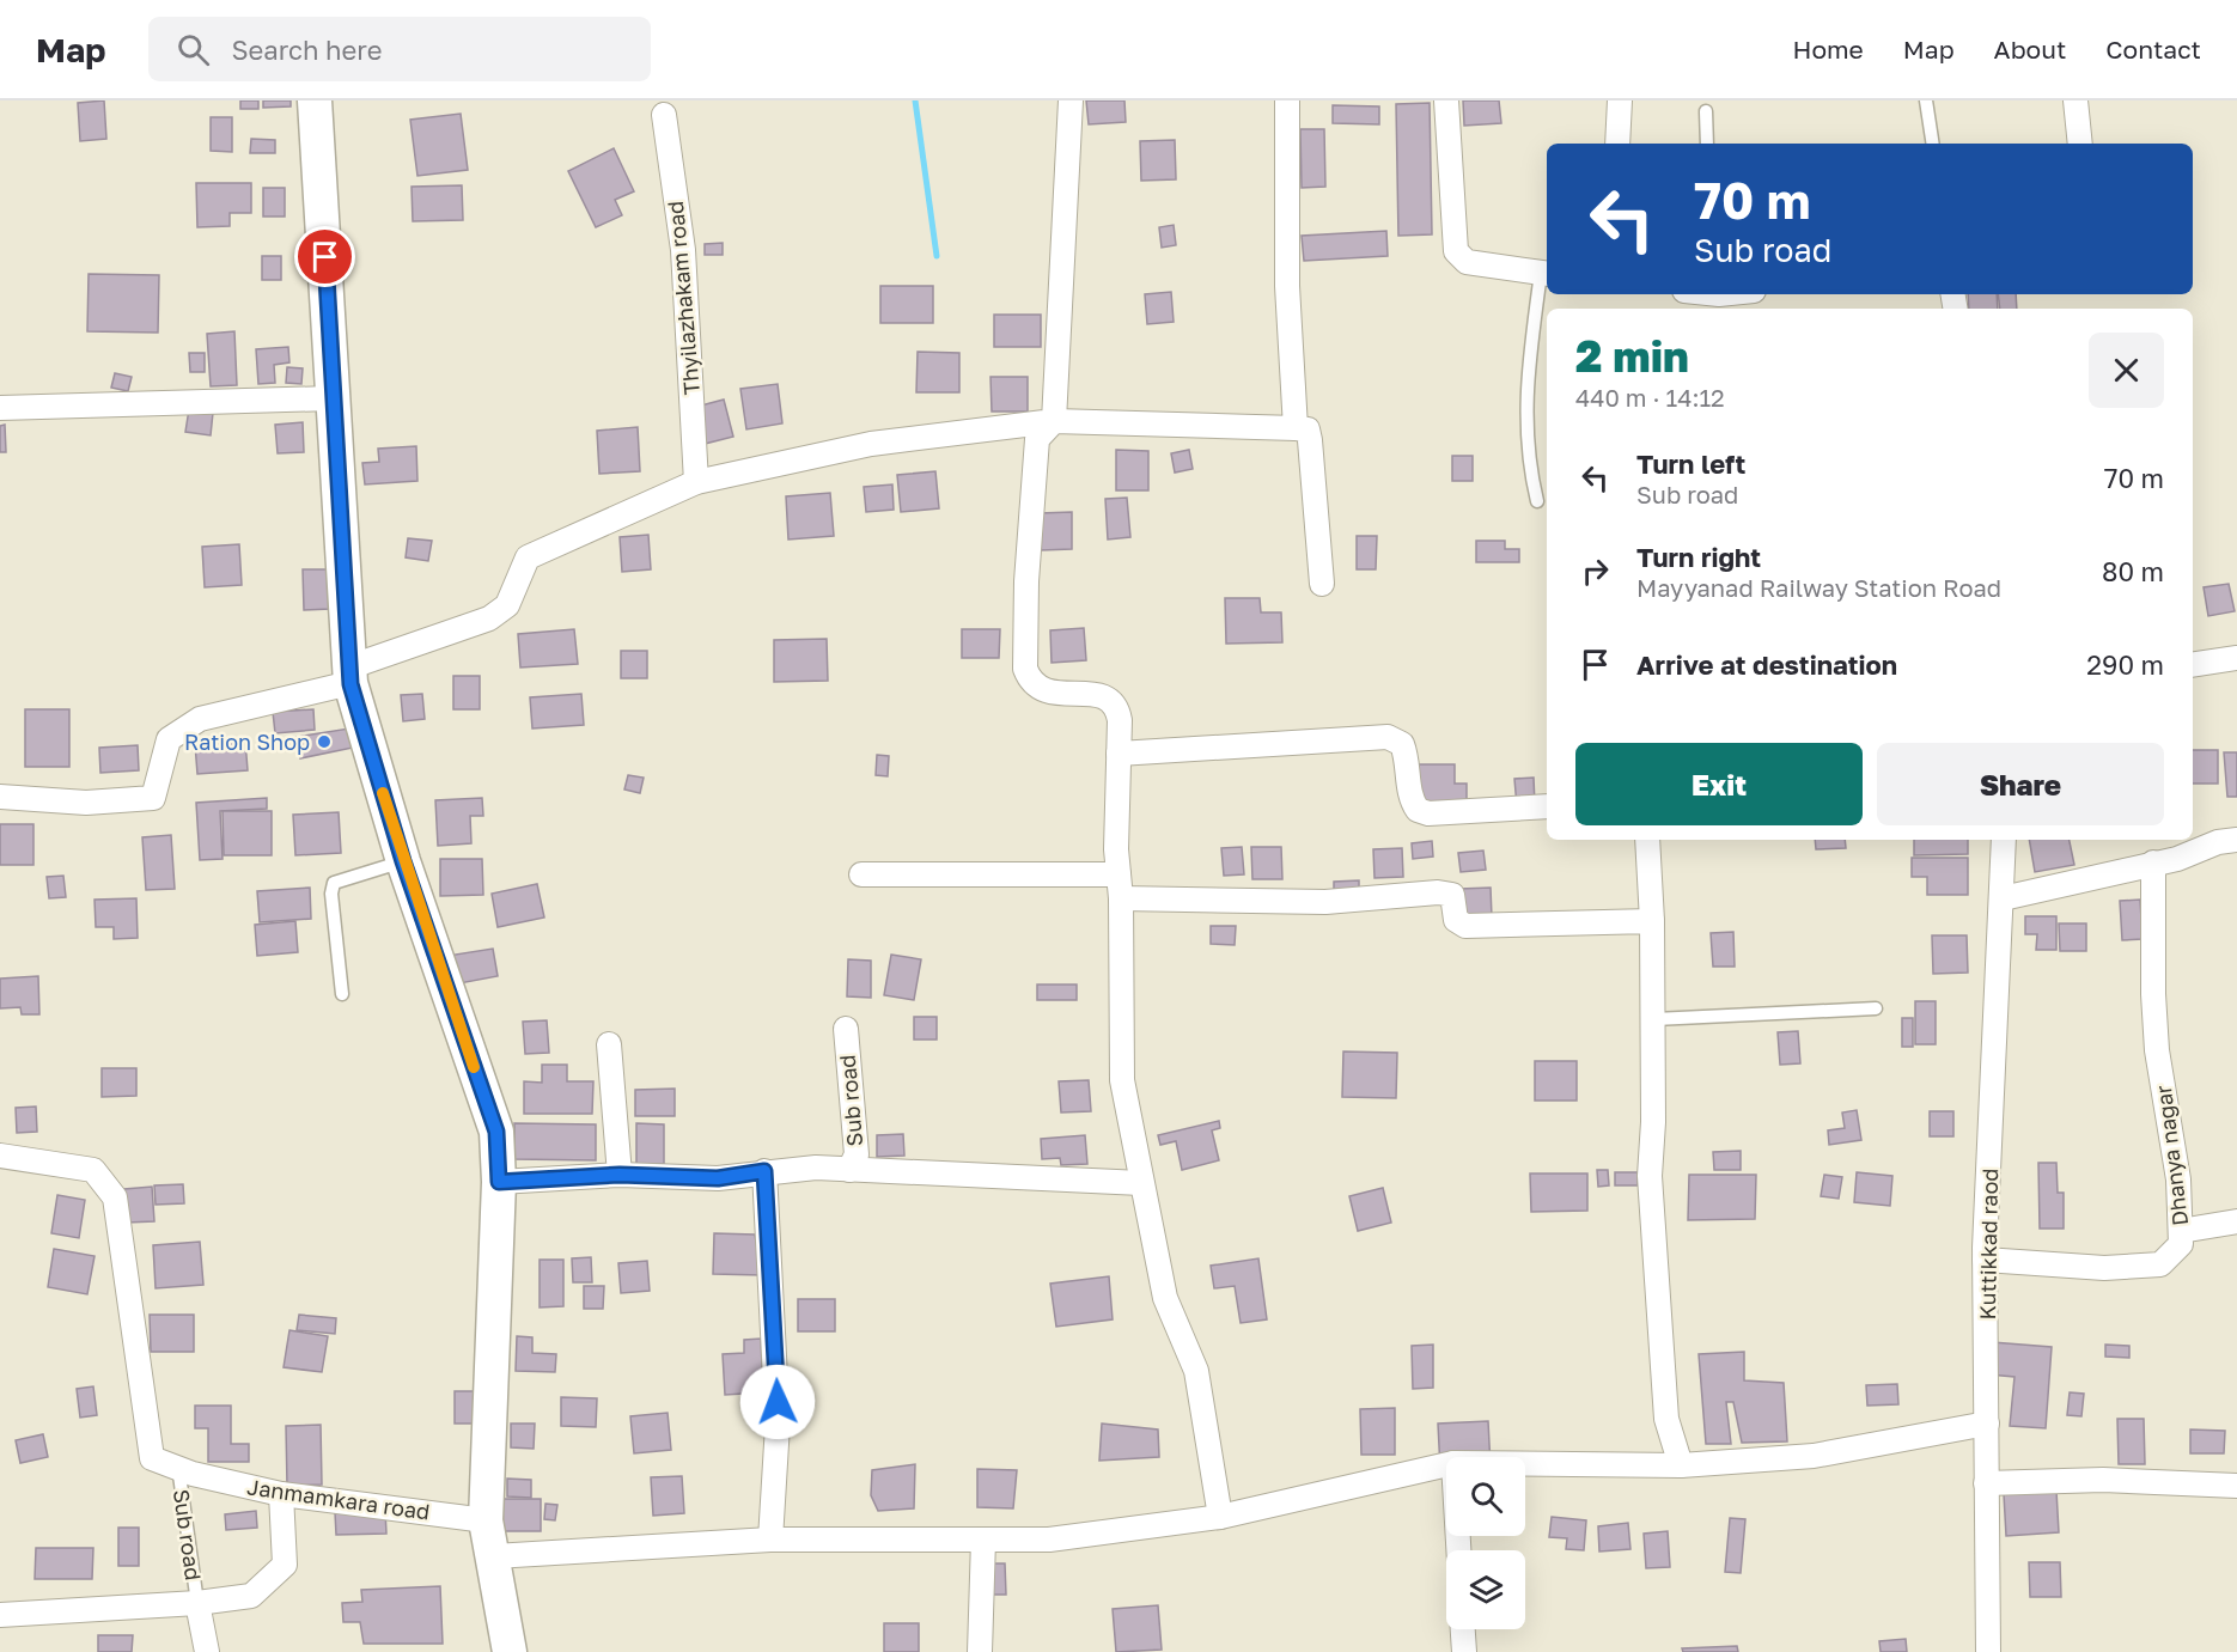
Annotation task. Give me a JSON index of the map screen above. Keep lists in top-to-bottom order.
{
  "streets": {
    "street": [
      "Thyilazhakam road",
      "Sub road",
      "Dhanya nagar",
      "Kuttikkad raod",
      "Janmamkara road"
    ]
  },
  "crossings": [
    ["Sub road", "Janmamkara road"],
    ["Dhanya nagar", "Kuttikkad raod"]
  ],
  "places": ["Ration Shop"],
  "page": {
    "header": "Map",
    "search": "Search here",
    "nav": [
      "Home",
      "Map",
      "About",
      "Contact"
    ],
    "turn": ["70 m", "Sub road"],
    "heading": ["2 min", "440 m · 14:12"],
    "list": [
      {
        "name": "Turn left",
        "note": "Sub road",
        "value": "70 m"
      },
      {
        "name": "Turn right",
        "note": "Mayyanad Railway Station Road",
        "value": "80 m"
      },
      {
        "name": "Arrive at destination",
        "value": "290 m"
      }
    ],
    "buttons": ["Exit", "Share"]
  }
}
